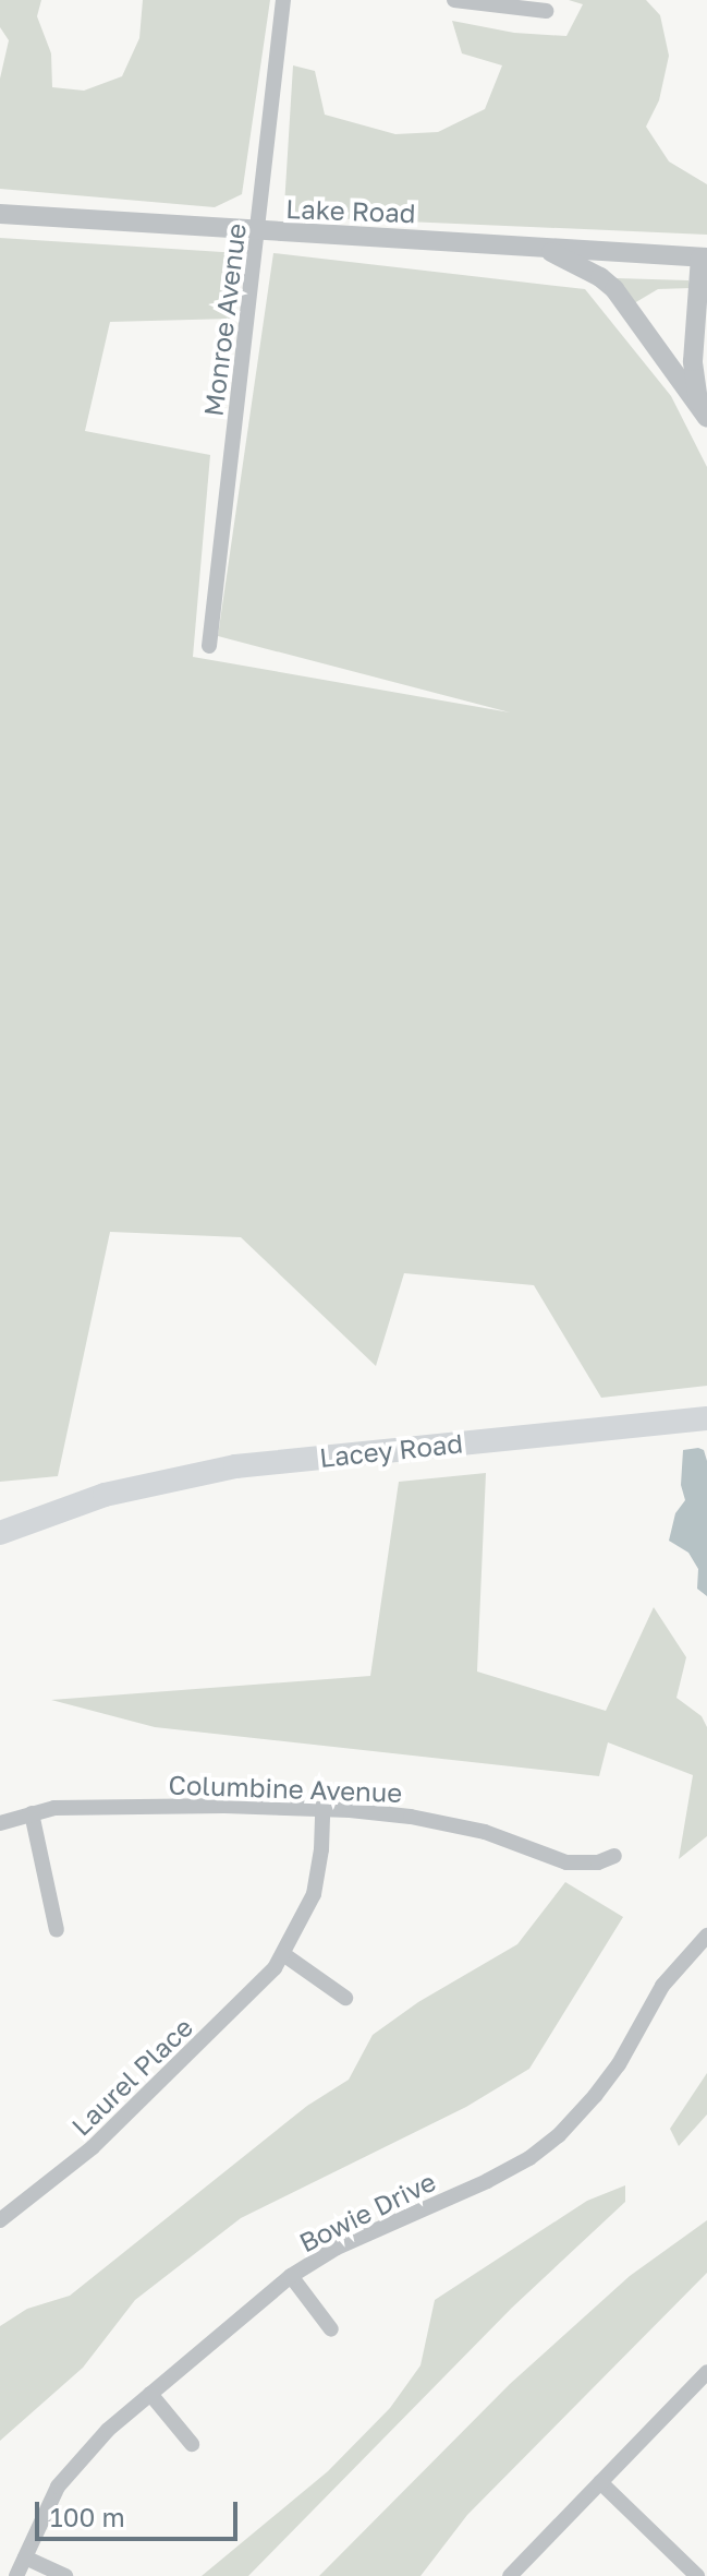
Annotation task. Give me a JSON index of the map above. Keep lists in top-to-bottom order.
{
  "streets": {
    "main road": ["Lacey Road"],
    "street": [
      "Lake Road",
      "Monroe Avenue",
      "Columbine Avenue",
      "Laurel Place",
      "Bowie Drive"
    ]
  },
  "crossings": [
    ["Lake Road", "Monroe Avenue"],
    ["Columbine Avenue", "Laurel Place"]
  ],
  "scale_bar": "100 m"
}
